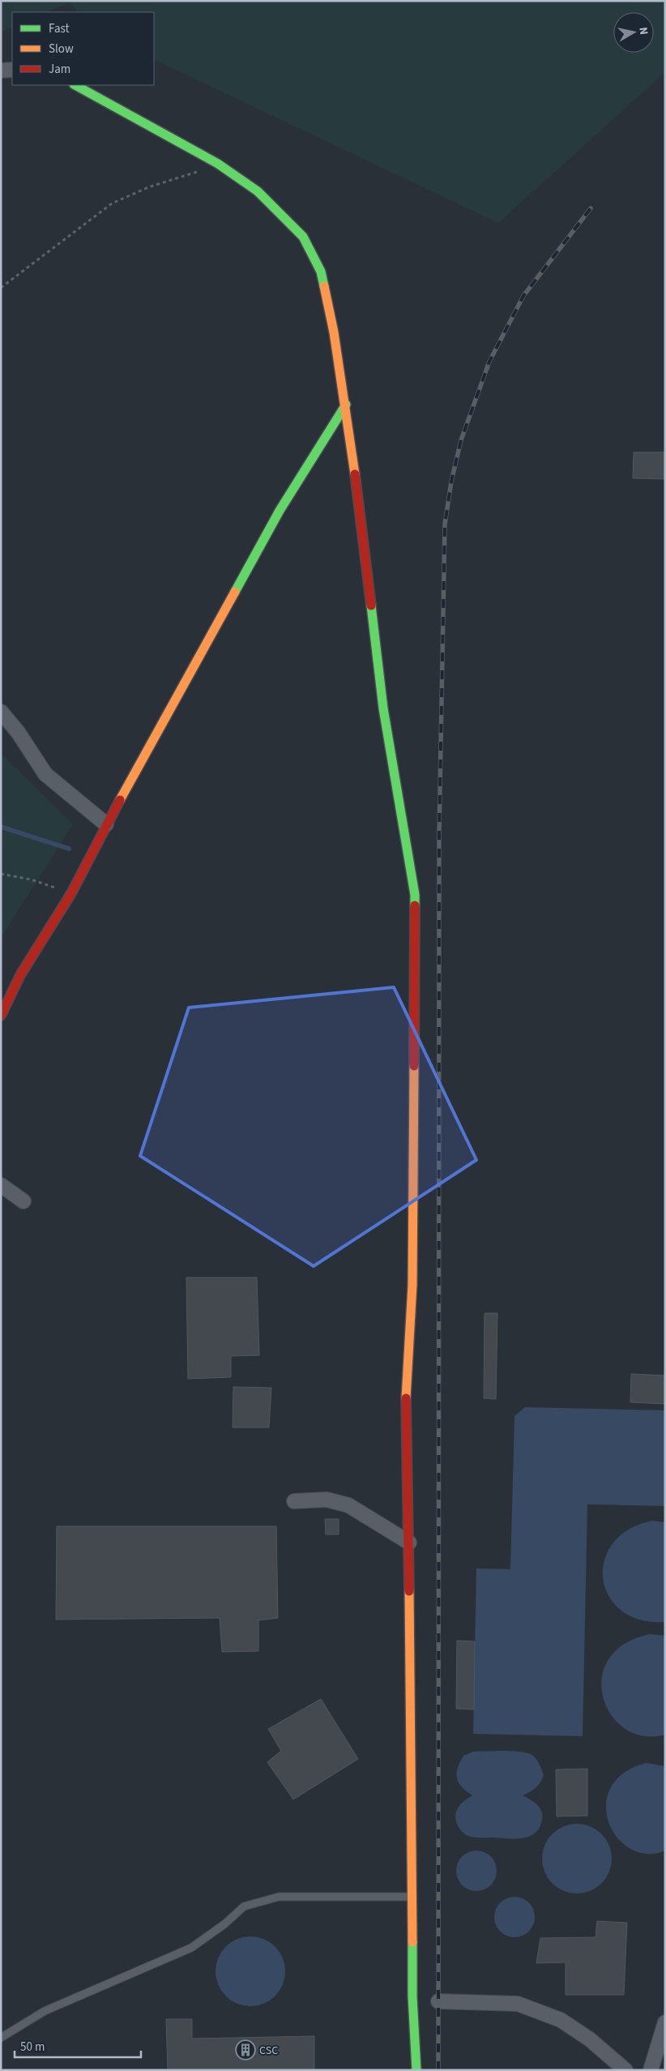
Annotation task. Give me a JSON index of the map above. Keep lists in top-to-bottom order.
{
  "places": {
    "building": ["CSC"]
  },
  "legend": ["Fast", "Slow", "Jam"],
  "scale_bar": "50 m",
  "north": "right"
}
